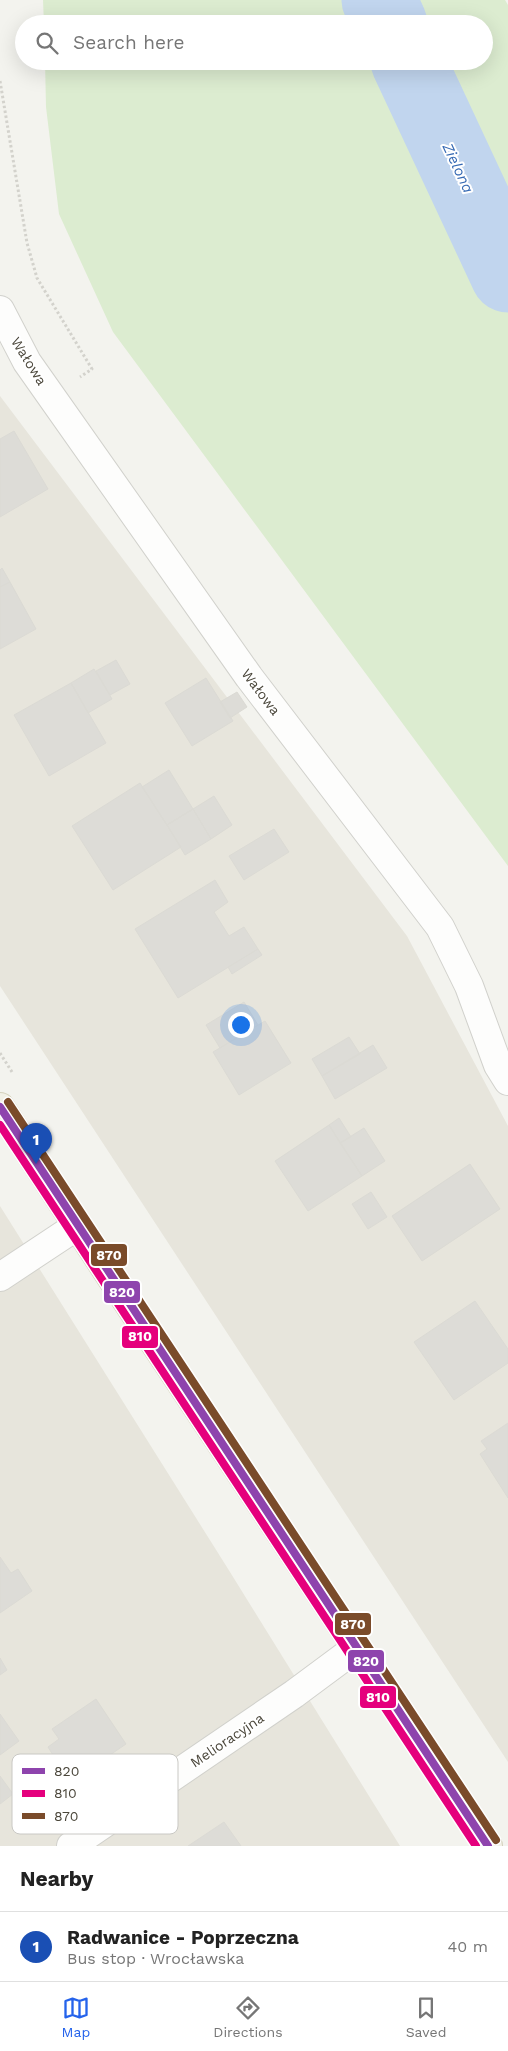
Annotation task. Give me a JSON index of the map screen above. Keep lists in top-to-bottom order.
{
  "streets": {
    "street": ["Wałowa", "Melioracyjna"]
  },
  "water": ["Zielona"],
  "lines": ["transit line 870", "transit line 820", "transit line 810"],
  "legend": ["820", "810", "870"],
  "page": {
    "search": "Search here",
    "pins": "1",
    "heading": "Nearby",
    "list": [
      {
        "mark": "1",
        "name": "Radwanice - Poprzeczna",
        "note": "Bus stop · Wrocławska",
        "value": "40 m"
      }
    ],
    "nav": ["Map", "Directions", "Saved"]
  }
}
